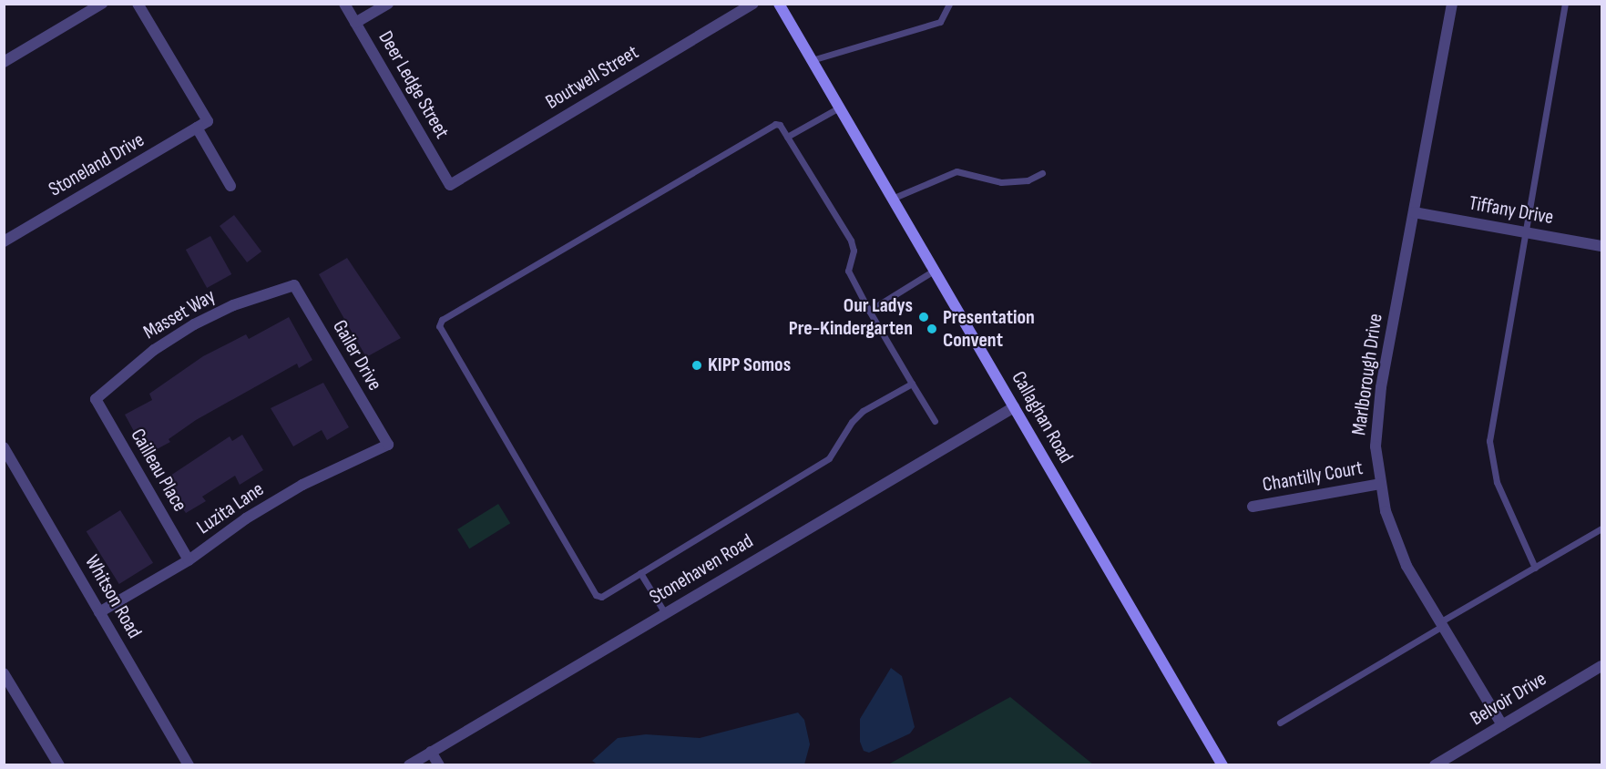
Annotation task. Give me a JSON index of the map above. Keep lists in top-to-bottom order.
{
  "streets": {
    "main road": ["Callaghan Road"],
    "street": [
      "Boutwell Street",
      "Deer Ledge Street",
      "Stoneland Drive",
      "Tiffany Drive",
      "Masset Way",
      "Gailer Drive",
      "Marlborough Drive",
      "Cailleau Place",
      "Chantilly Court",
      "Luzita Lane",
      "Stonehaven Road",
      "Whitson Road",
      "Belvoir Drive"
    ]
  },
  "crossings": [
    ["Boutwell Street", "Deer Ledge Street"],
    ["Tiffany Drive", "Marlborough Drive"],
    ["Masset Way", "Gailer Drive"],
    ["Masset Way", "Cailleau Place"],
    ["Gailer Drive", "Luzita Lane"],
    ["Marlborough Drive", "Chantilly Court"],
    ["Marlborough Drive", "Belvoir Drive"],
    ["Callaghan Road", "Stonehaven Road"],
    ["Cailleau Place", "Luzita Lane"],
    ["Luzita Lane", "Whitson Road"]
  ],
  "places": ["Our Ladys Pre-Kindergarten", "Presentation Convent", "KIPP Somos"]
}
